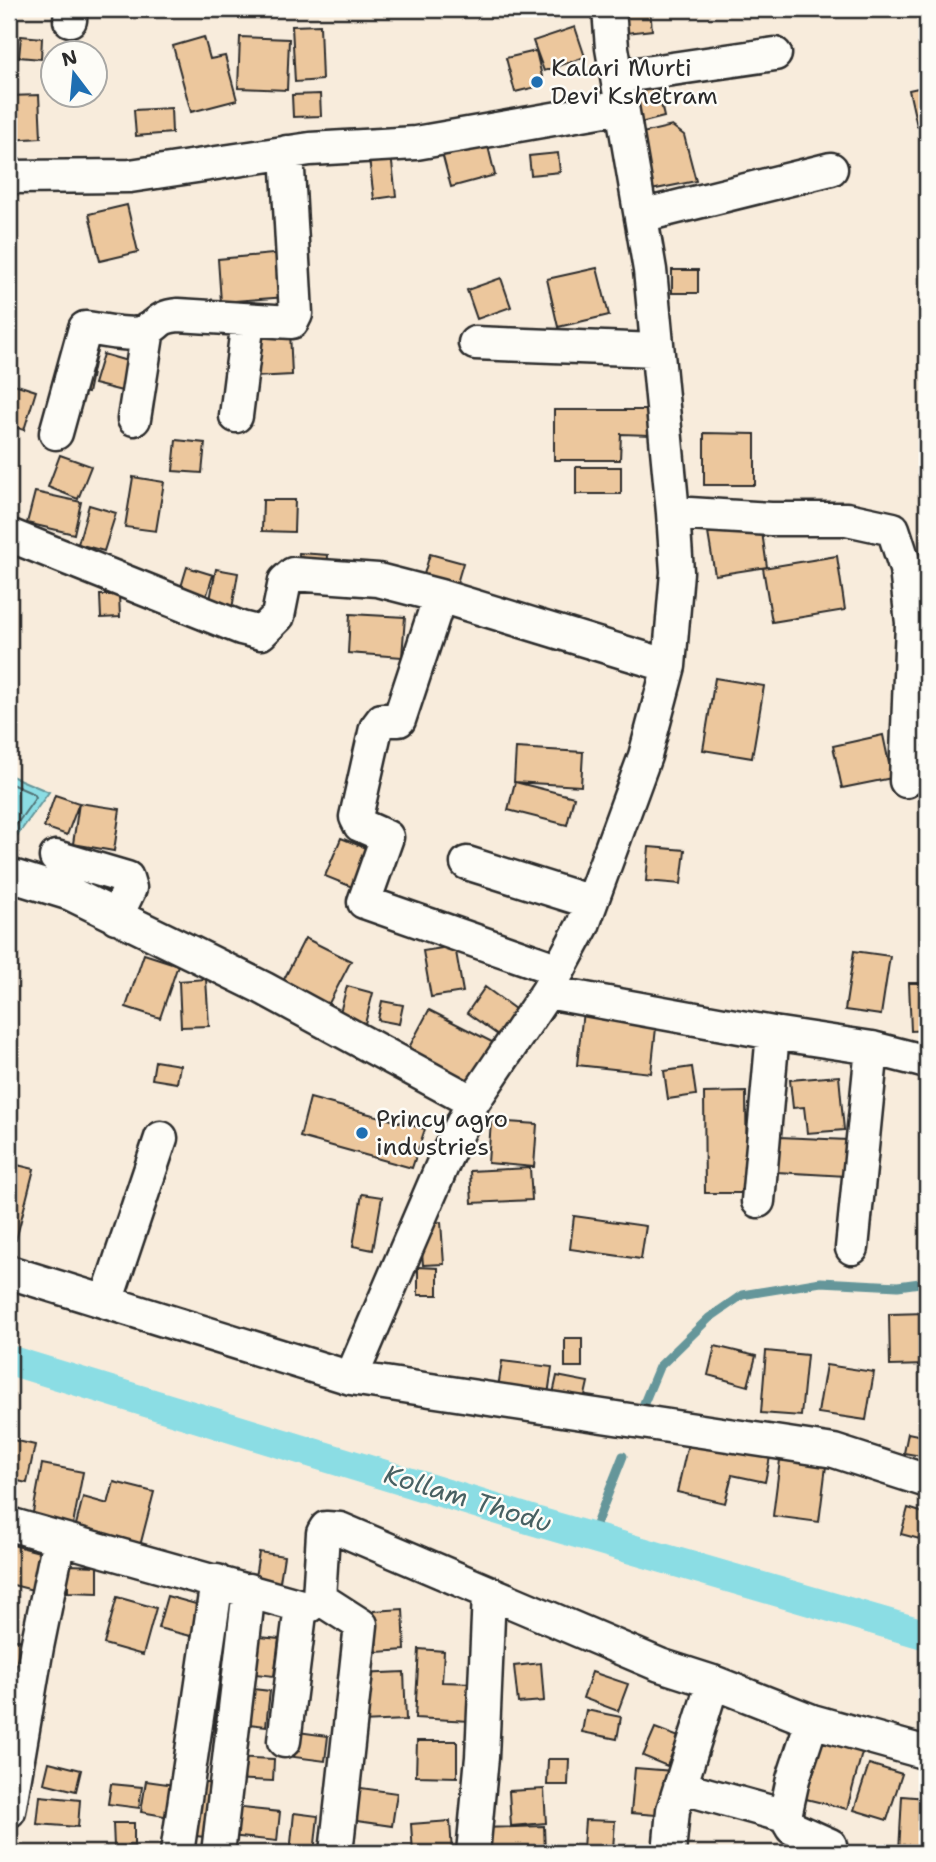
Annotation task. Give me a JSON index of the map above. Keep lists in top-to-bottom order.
{
  "water": ["Kollam Thodu"],
  "places": ["Kalari Murti Devi Kshetram", "Princy agro industries"],
  "north": "top"
}
